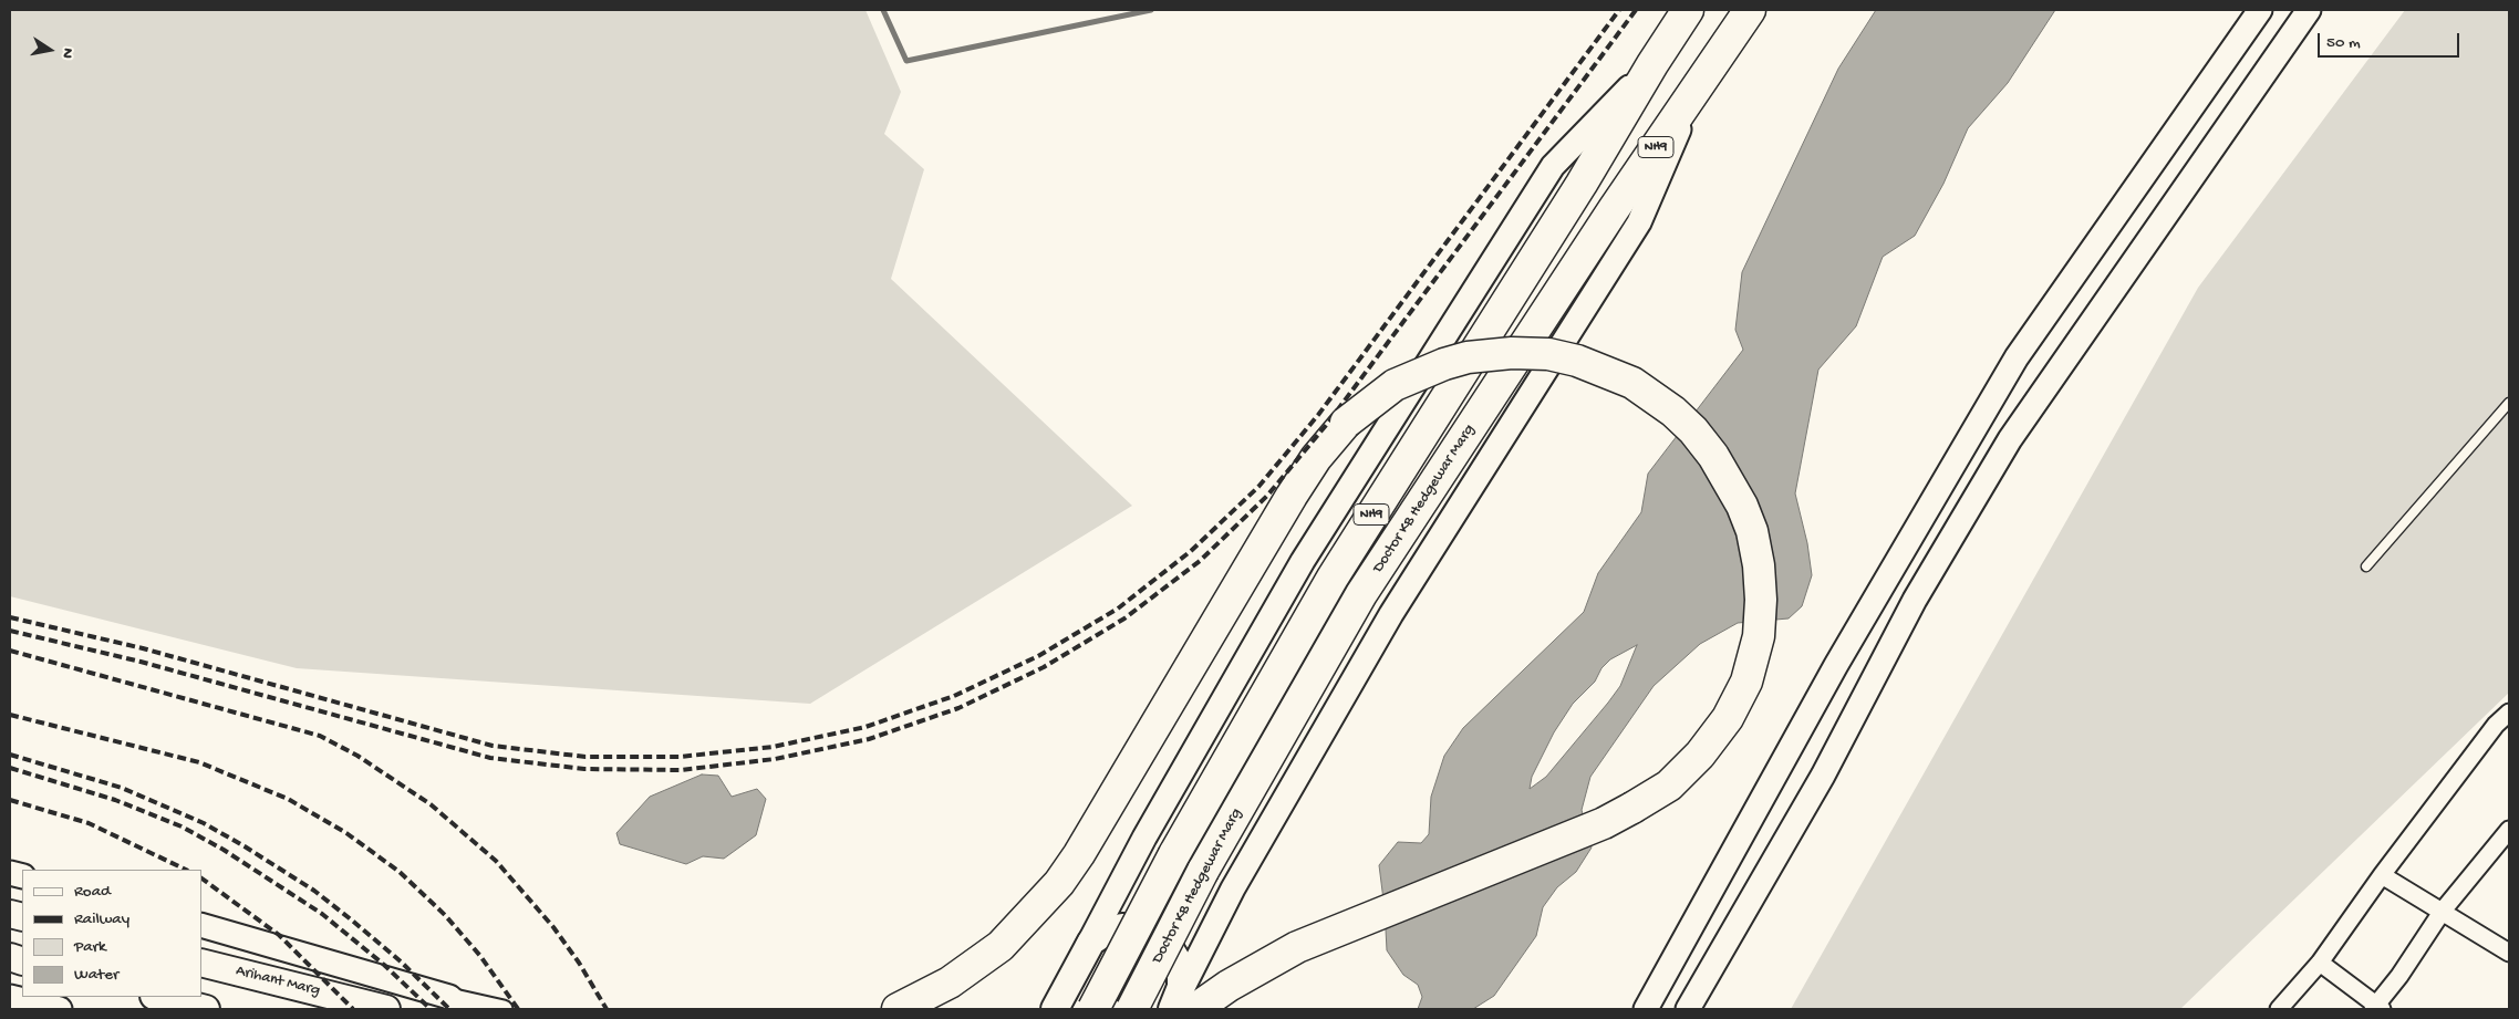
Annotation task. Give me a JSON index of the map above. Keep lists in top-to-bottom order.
{
  "streets": {
    "highway": ["NH9", "Doctor KB Hedgewar Marg"],
    "main road": ["Arihant Marg"]
  },
  "legend": [
    "Road",
    "Railway",
    "Park",
    "Water"
  ],
  "scale_bar": "50 m",
  "north": "right"
}
